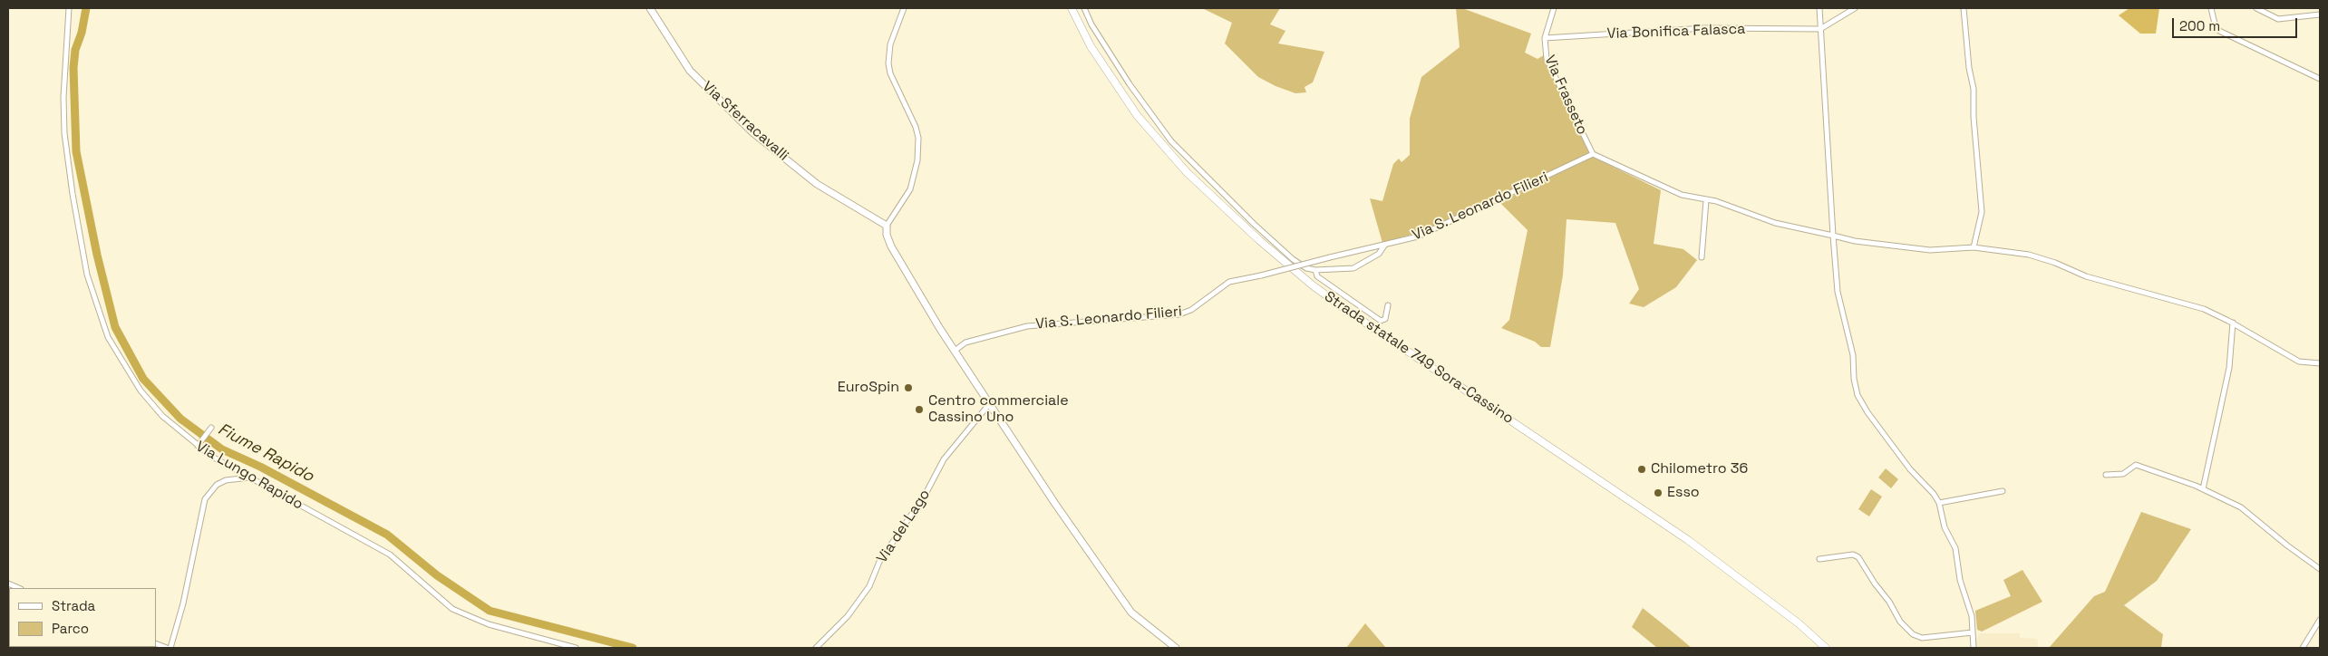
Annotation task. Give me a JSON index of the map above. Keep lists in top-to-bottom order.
{
  "streets": {
    "highway": ["Strada statale 749 Sora-Cassino"],
    "main road": ["Via Sferracavalli"],
    "street": [
      "Via Bonifica Falasca",
      "Via Frasseto",
      "Via S. Leonardo Filieri",
      "Via Lungo Rapido",
      "Via del Lago"
    ]
  },
  "crossings": [
    ["Via Bonifica Falasca", "Via Frasseto"],
    ["Via Frasseto", "Via S. Leonardo Filieri"]
  ],
  "water": ["Fiume Rapido"],
  "places": [
    "EuroSpin",
    "Centro commerciale Cassino Uno",
    "Chilometro 36",
    "Esso"
  ],
  "legend": ["Strada", "Parco"],
  "scale_bar": "200 m"
}
